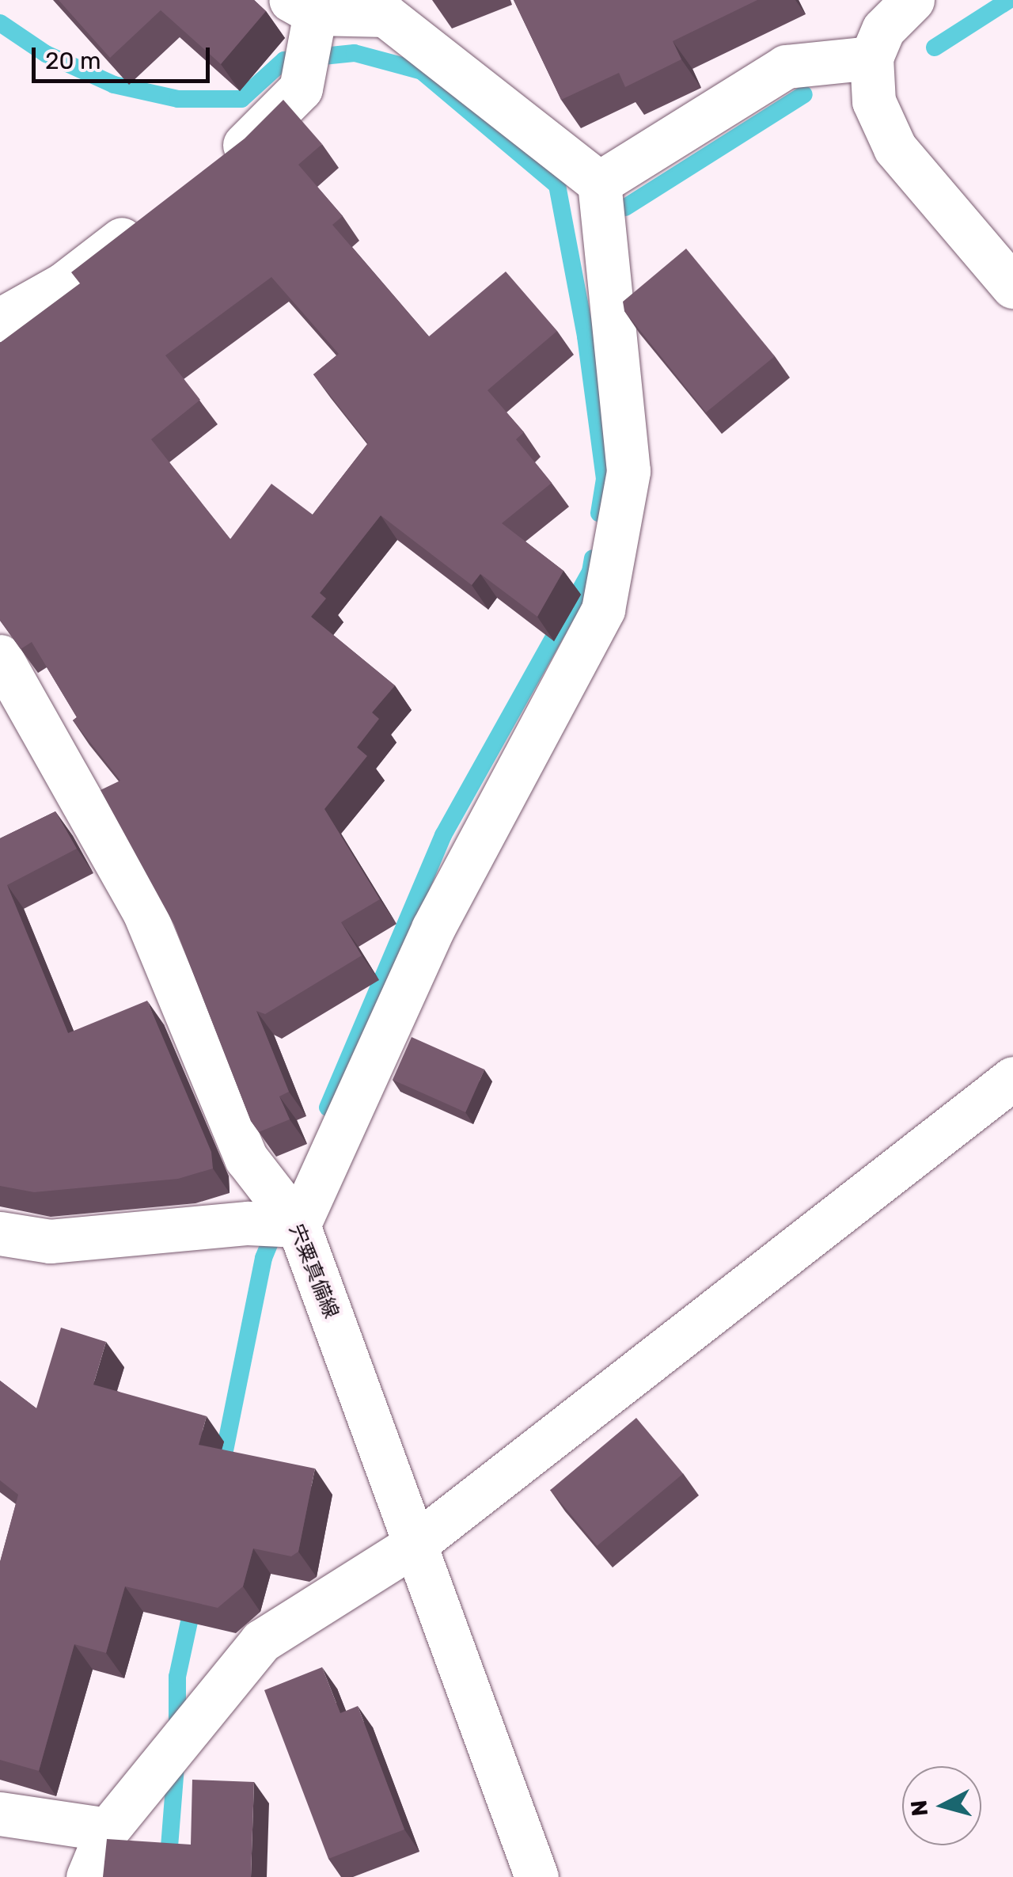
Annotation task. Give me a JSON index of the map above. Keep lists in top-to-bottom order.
{
  "streets": {
    "street": ["宍粟真備線"]
  },
  "scale_bar": "20 m",
  "north": "left"
}
